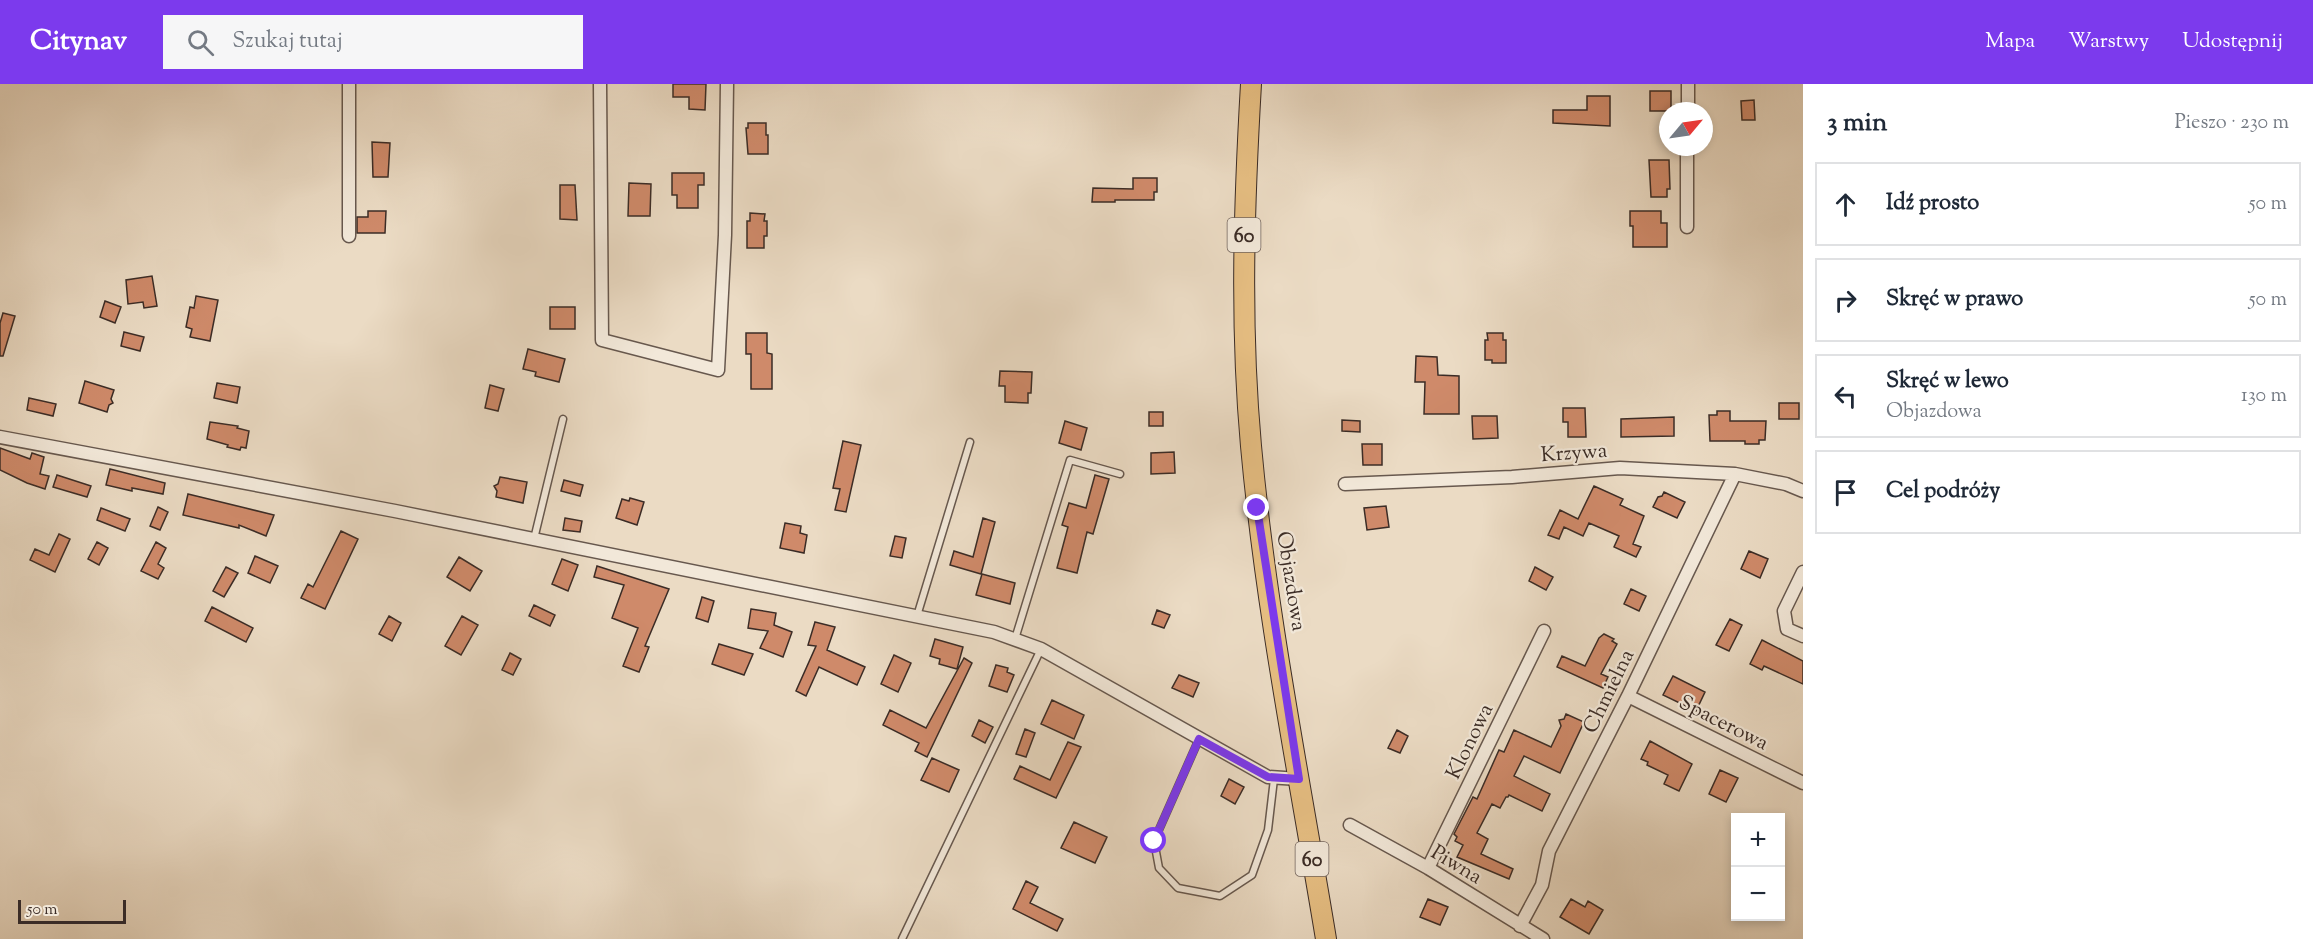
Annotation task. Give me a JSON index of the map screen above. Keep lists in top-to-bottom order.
{
  "streets": {
    "main road": ["60", "Objazdowa"],
    "street": [
      "Krzywa",
      "Chmielna",
      "Spacerowa",
      "Klonowa",
      "Piwna"
    ]
  },
  "crossings": [
    ["Krzywa", "Chmielna"],
    ["Chmielna", "Spacerowa"],
    ["Chmielna", "Piwna"],
    ["Klonowa", "Piwna"]
  ],
  "scale_bar": "50 m",
  "north": "top right",
  "page": {
    "header": "Citynav",
    "search": "Szukaj tutaj",
    "nav": ["Mapa", "Warstwy", "Udostępnij"],
    "heading": ["3 min", "Pieszo · 230 m"],
    "list": [
      ["Idź prosto", "50 m"],
      ["Skręć w prawo", "50 m"],
      ["Skręć w lewo", "Objazdowa", "130 m"],
      "Cel podróży"
    ],
    "map_buttons": ["+", "−"],
    "scale": "50 m"
  }
}
